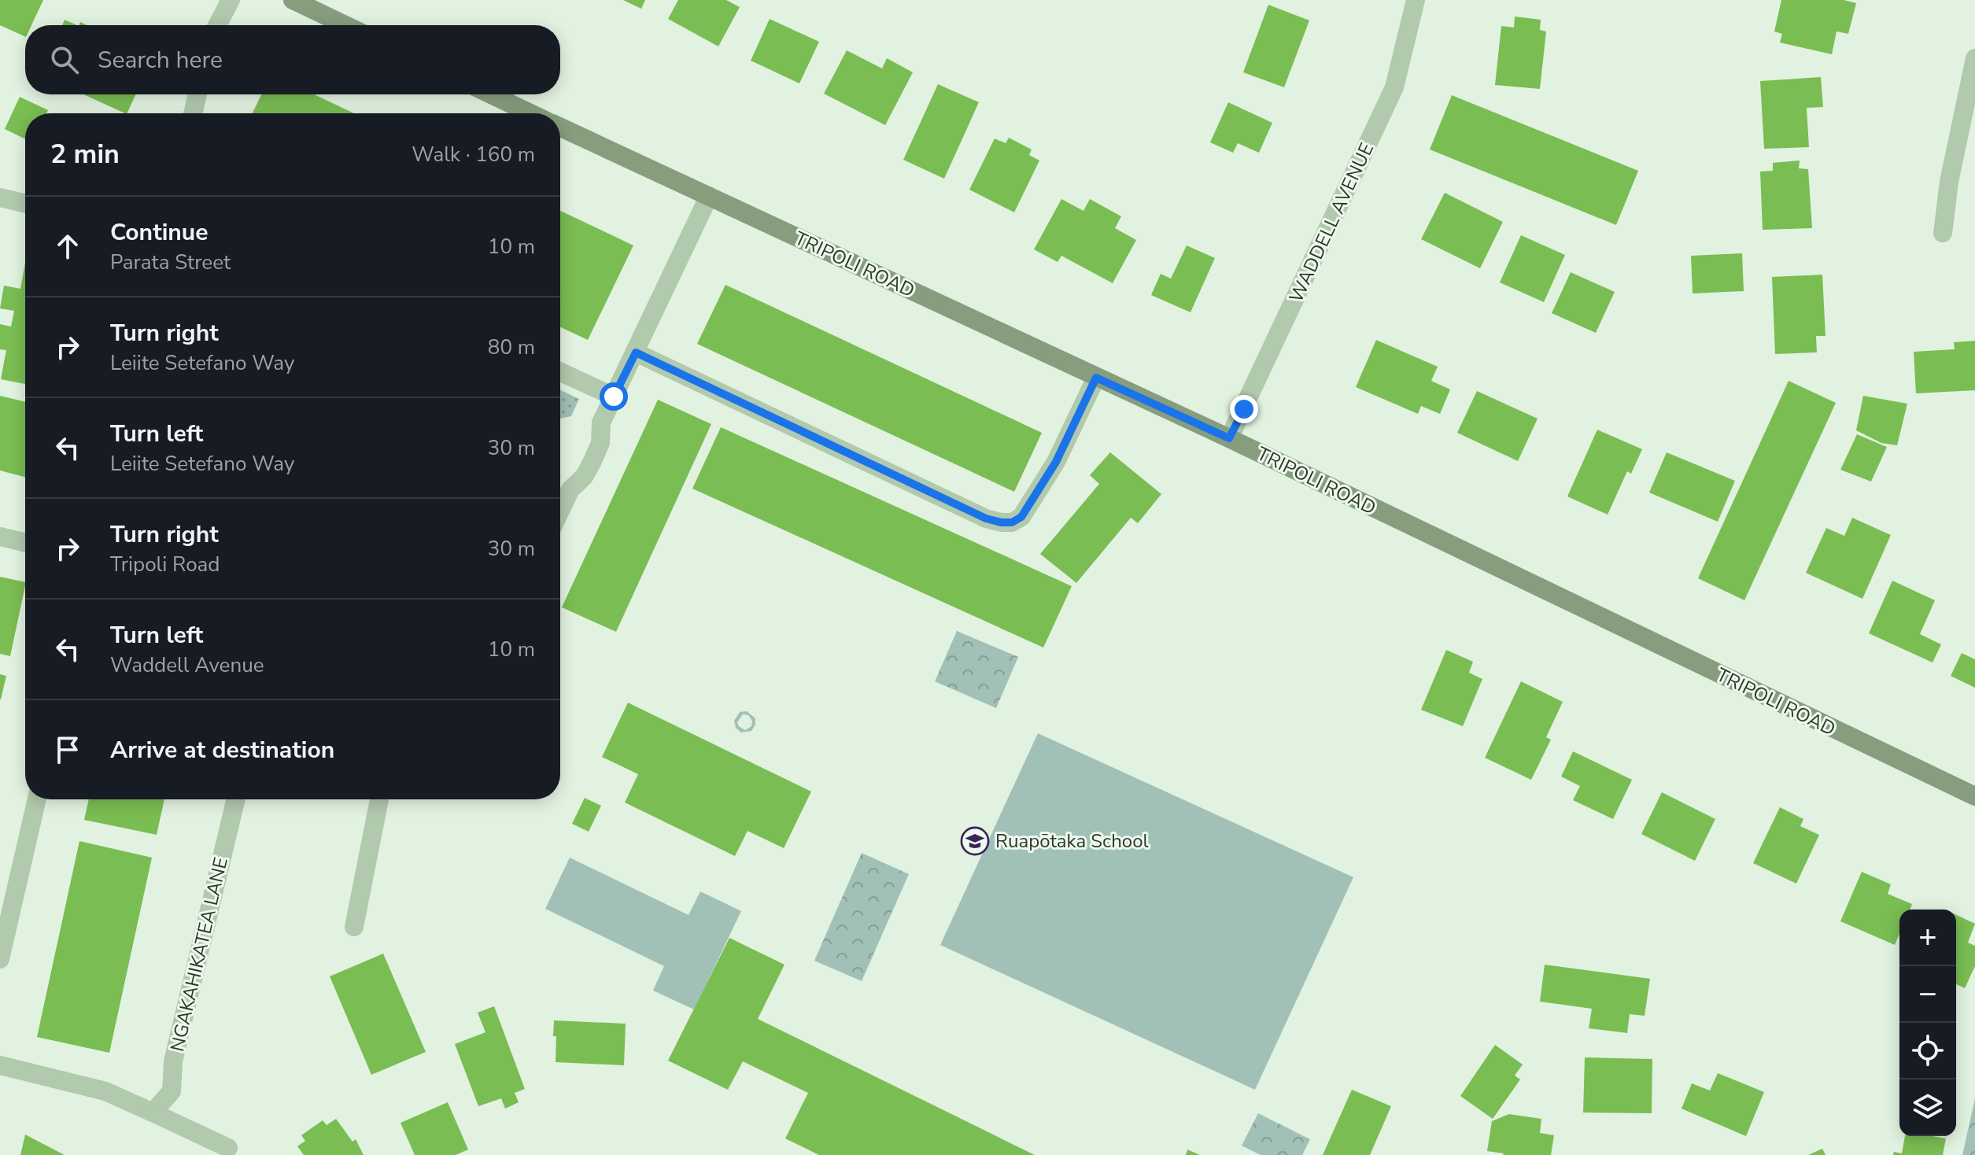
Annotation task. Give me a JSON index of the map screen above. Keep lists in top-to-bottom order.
{
  "streets": {
    "street": ["WADDELL AVENUE", "TRIPOLI ROAD", "NGAKAHIKATEA LANE"]
  },
  "crossings": [
    ["WADDELL AVENUE", "TRIPOLI ROAD"]
  ],
  "places": {
    "school or university": ["Ruapōtaka School"]
  },
  "page": {
    "search": "Search here",
    "heading": ["2 min", "Walk · 160 m"],
    "list": [
      ["Continue", "Parata Street", "10 m"],
      ["Turn right", "Leiite Setefano Way", "80 m"],
      ["Turn left", "Leiite Setefano Way", "30 m"],
      ["Turn right", "Tripoli Road", "30 m"],
      ["Turn left", "Waddell Avenue", "10 m"],
      "Arrive at destination"
    ],
    "map_buttons": ["+", "−"]
  }
}
